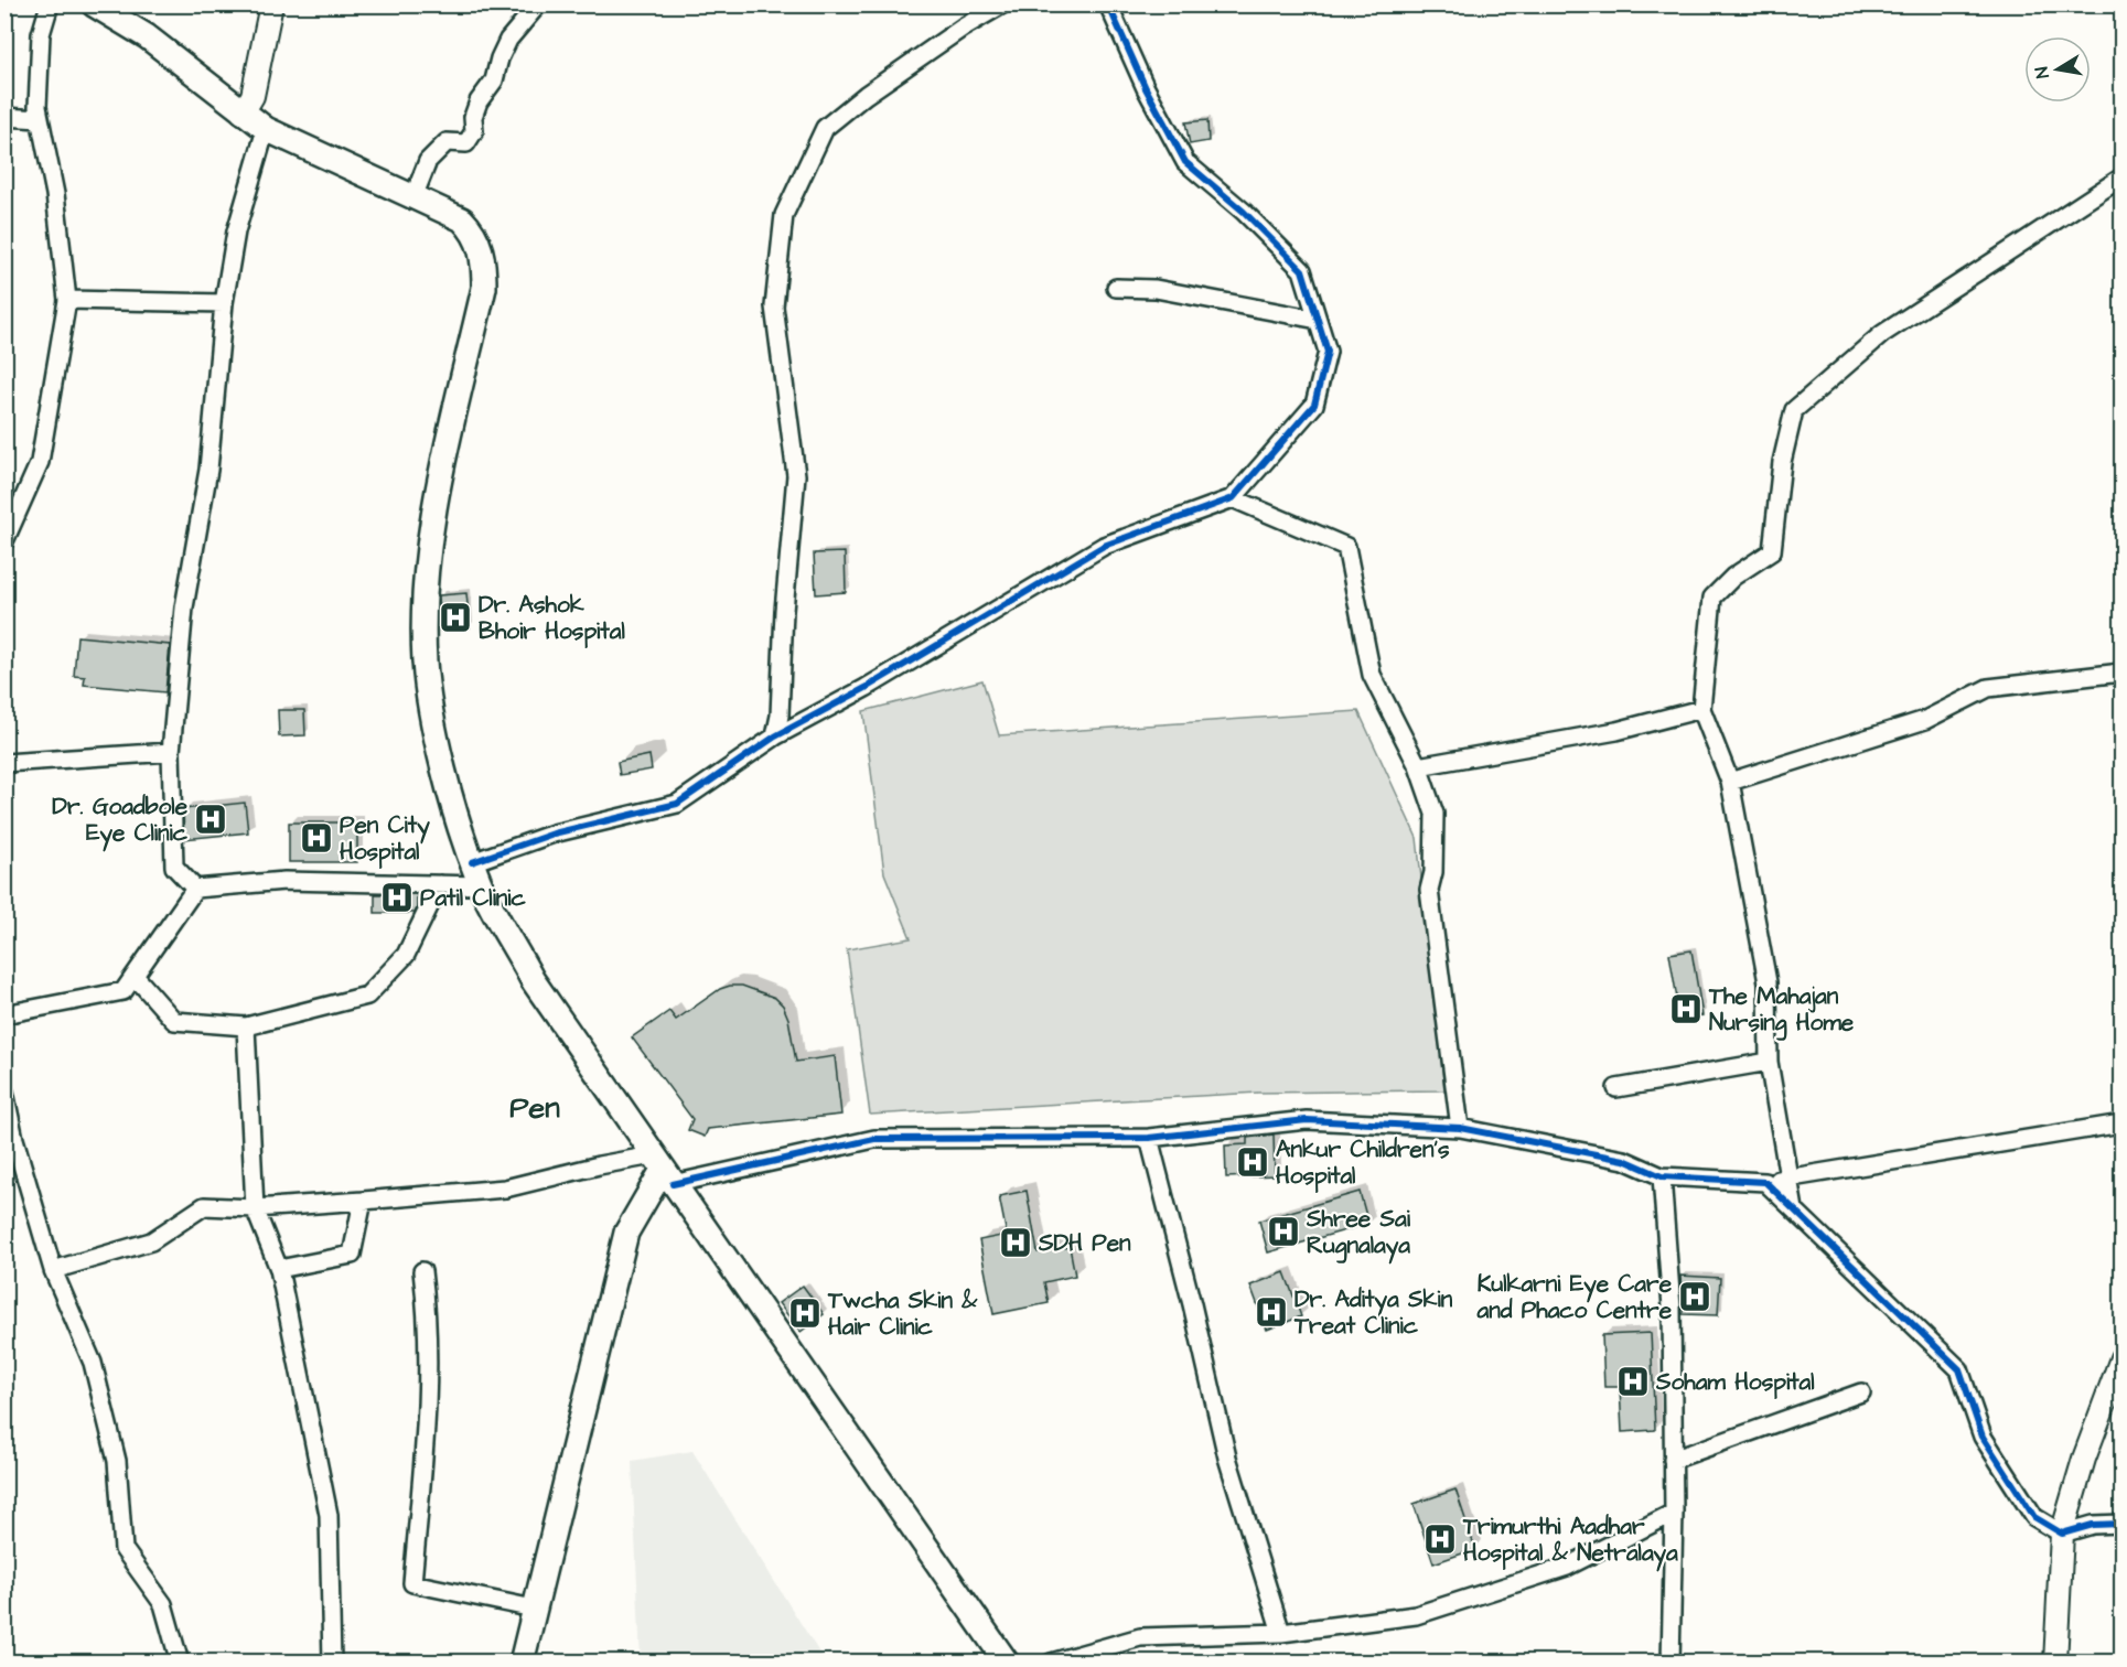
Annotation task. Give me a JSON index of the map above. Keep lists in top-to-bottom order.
{
  "districts": ["Pen"],
  "places": {
    "hospital": [
      "Dr. Ashok Bhoir Hospital",
      "Dr. Goadbole Eye Clinic",
      "Pen City Hospital",
      "Patil Clinic",
      "The Mahajan Nursing Home",
      "Ankur Children's Hospital",
      "Shree Sai Rugnalaya",
      "SDH Pen",
      "Kulkarni Eye Care and Phaco Centre",
      "Dr. Aditya Skin Treat Clinic",
      "Twcha Skin & Hair Clinic",
      "Soham Hospital",
      "Trimurthi Aadhar Hospital & Netralaya"
    ]
  },
  "north": "left"
}
